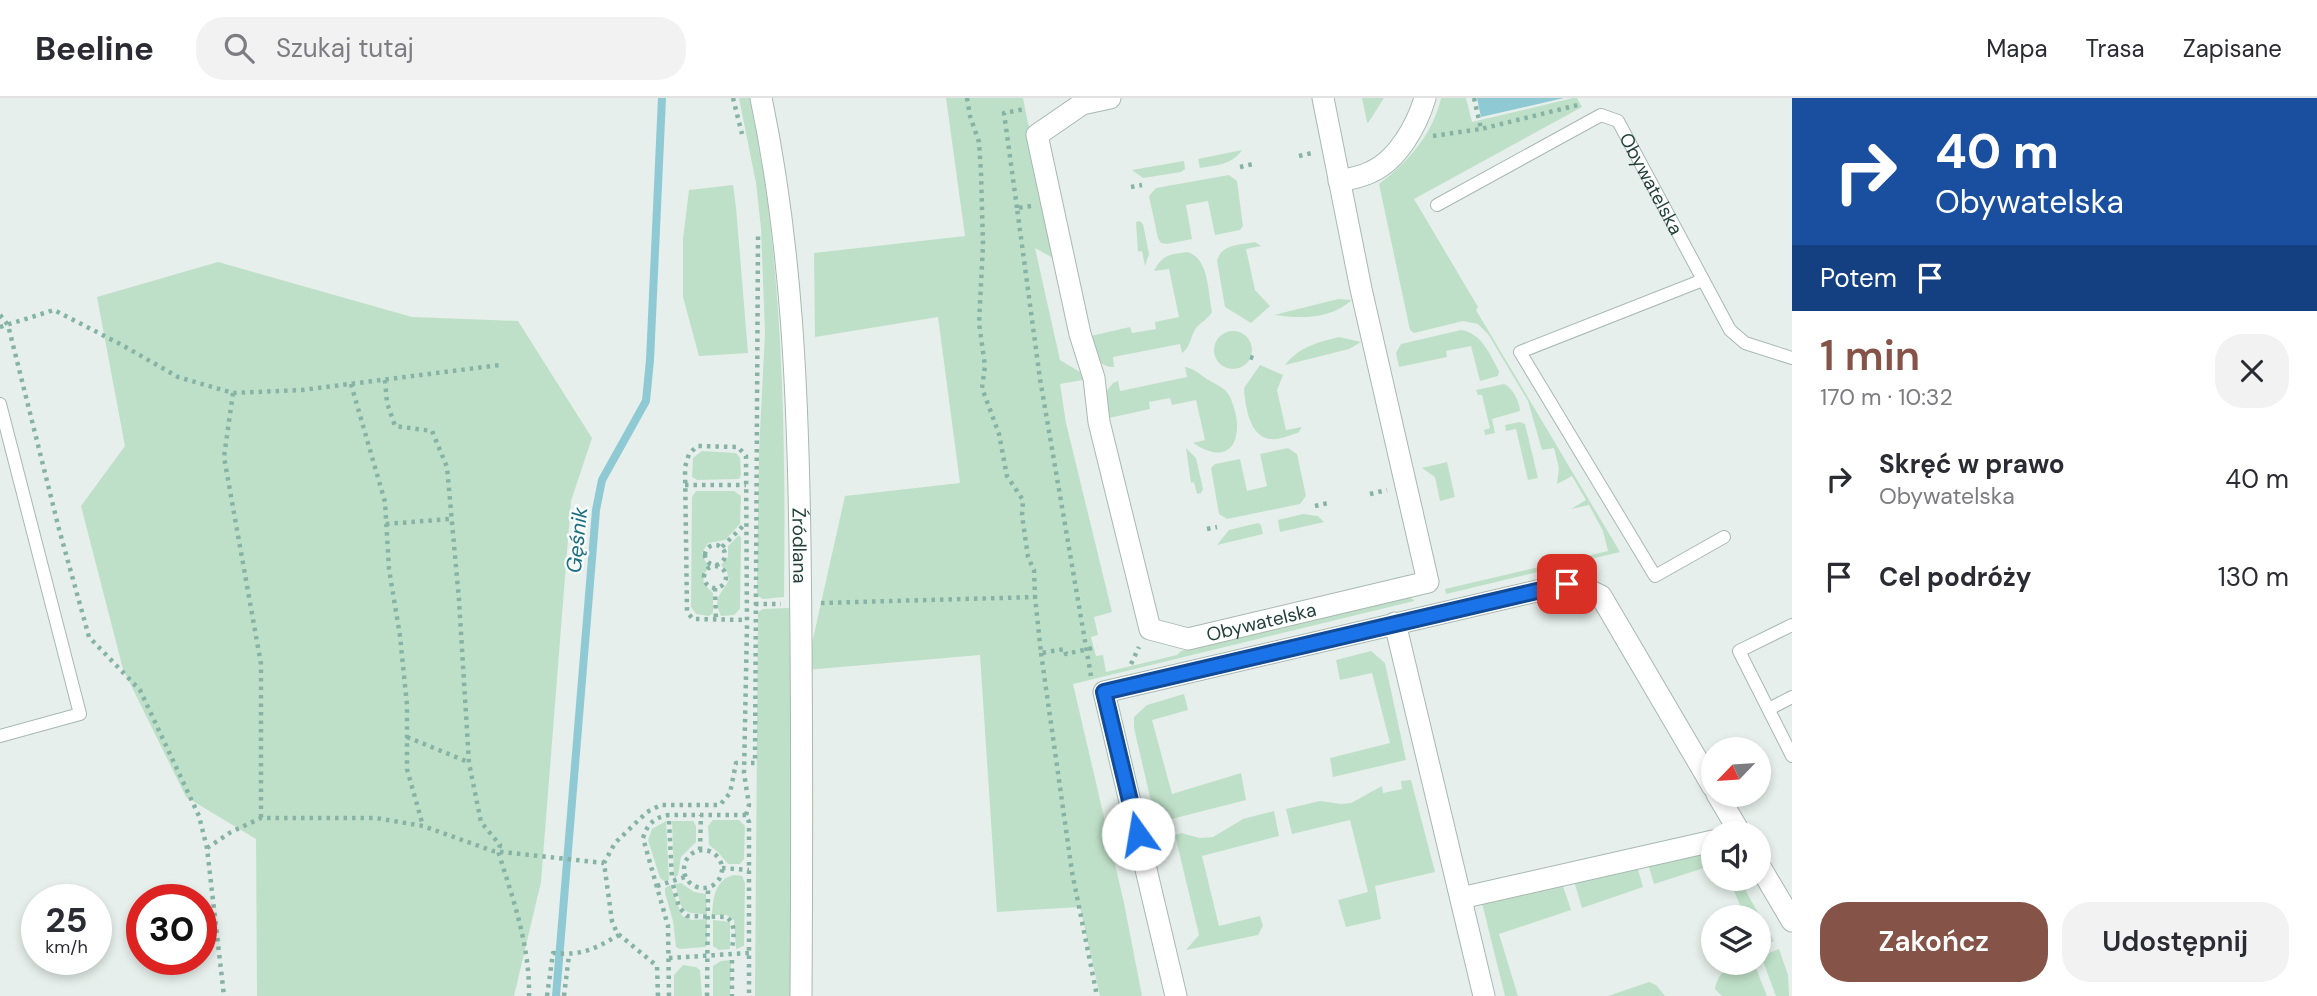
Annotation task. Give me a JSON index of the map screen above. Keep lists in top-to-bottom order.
{
  "streets": {
    "street": ["Obywatelska", "Źródlana"]
  },
  "water": ["Gęśnik"],
  "north": "bottom left",
  "page": {
    "header": "Beeline",
    "search": "Szukaj tutaj",
    "nav": ["Mapa", "Trasa", "Zapisane"],
    "turn": ["40 m", "Obywatelska"],
    "then": "Potem",
    "heading": ["1 min", "170 m · 10:32"],
    "list": [
      {
        "name": "Skręć w prawo",
        "note": "Obywatelska",
        "value": "40 m"
      },
      {
        "name": "Cel podróży",
        "value": "130 m"
      }
    ],
    "speed": "25 km/h",
    "limit": "30",
    "buttons": ["Zakończ", "Udostępnij"]
  }
}
